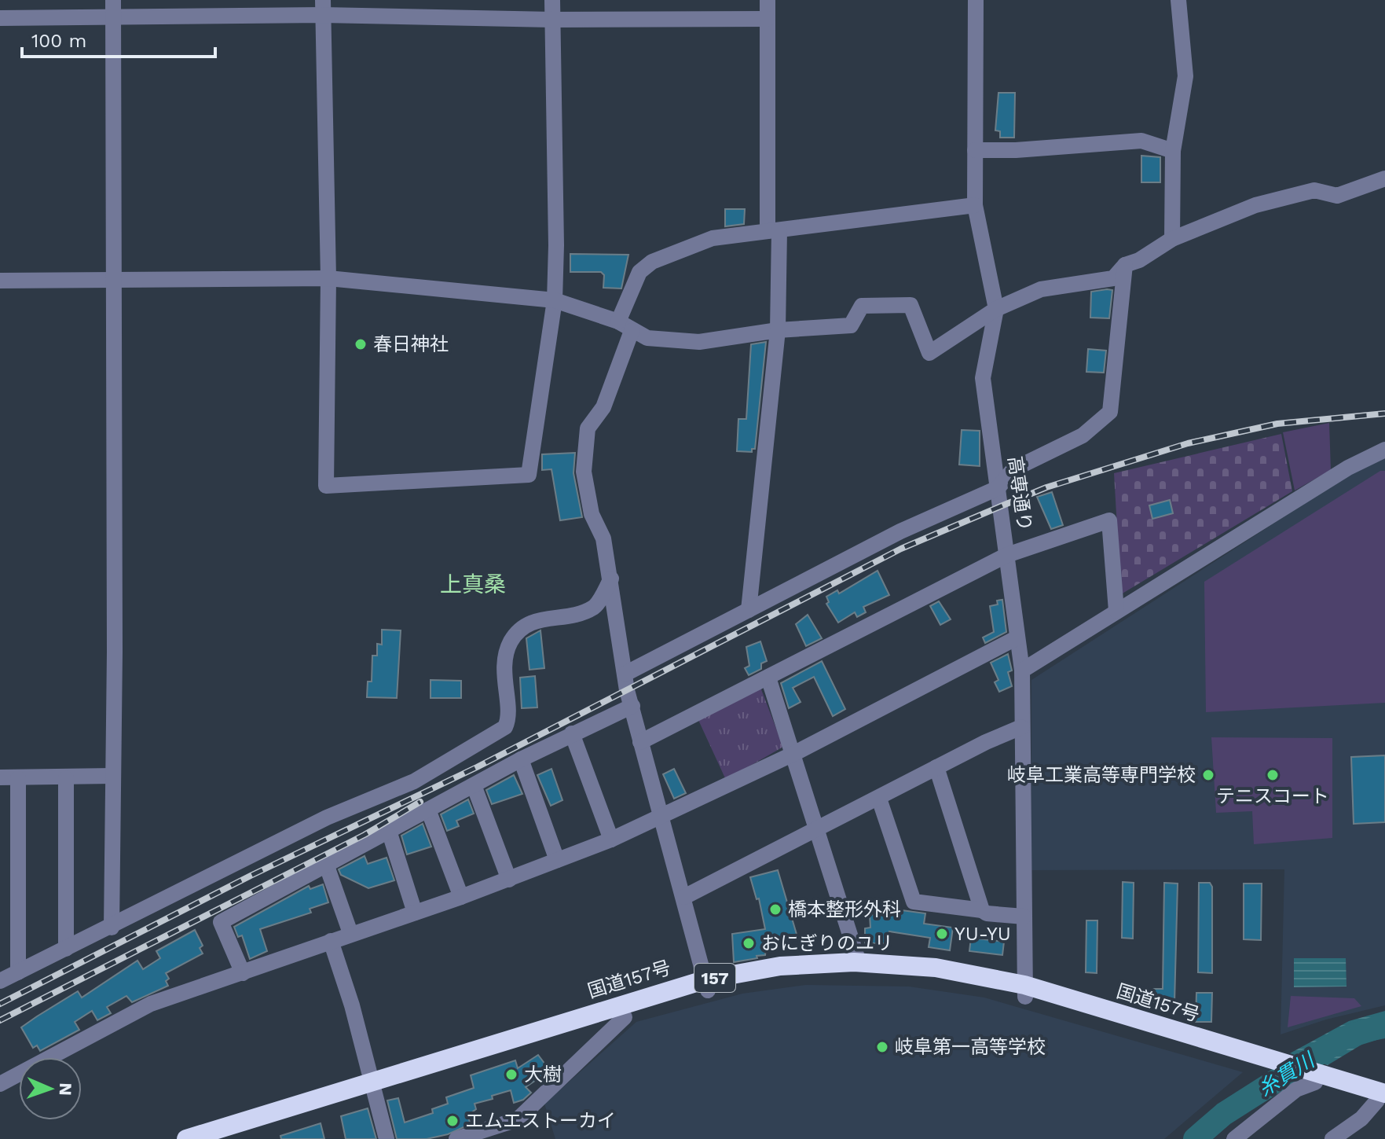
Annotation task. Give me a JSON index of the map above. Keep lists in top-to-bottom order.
{
  "streets": {
    "highway": ["157", "国道157号"],
    "street": ["高専通り"]
  },
  "crossings": [
    ["高専通り", "国道157号"]
  ],
  "districts": ["上真桑"],
  "water": ["糸貫川"],
  "places": [
    "春日神社",
    "岐阜工業高等専門学校",
    "テニスコート",
    "橋本整形外科",
    "YU-YU",
    "おにぎりのユリ",
    "岐阜第一高等学校",
    "大樹",
    "エムエストーカイ"
  ],
  "scale_bar": "100 m",
  "north": "right"
}
